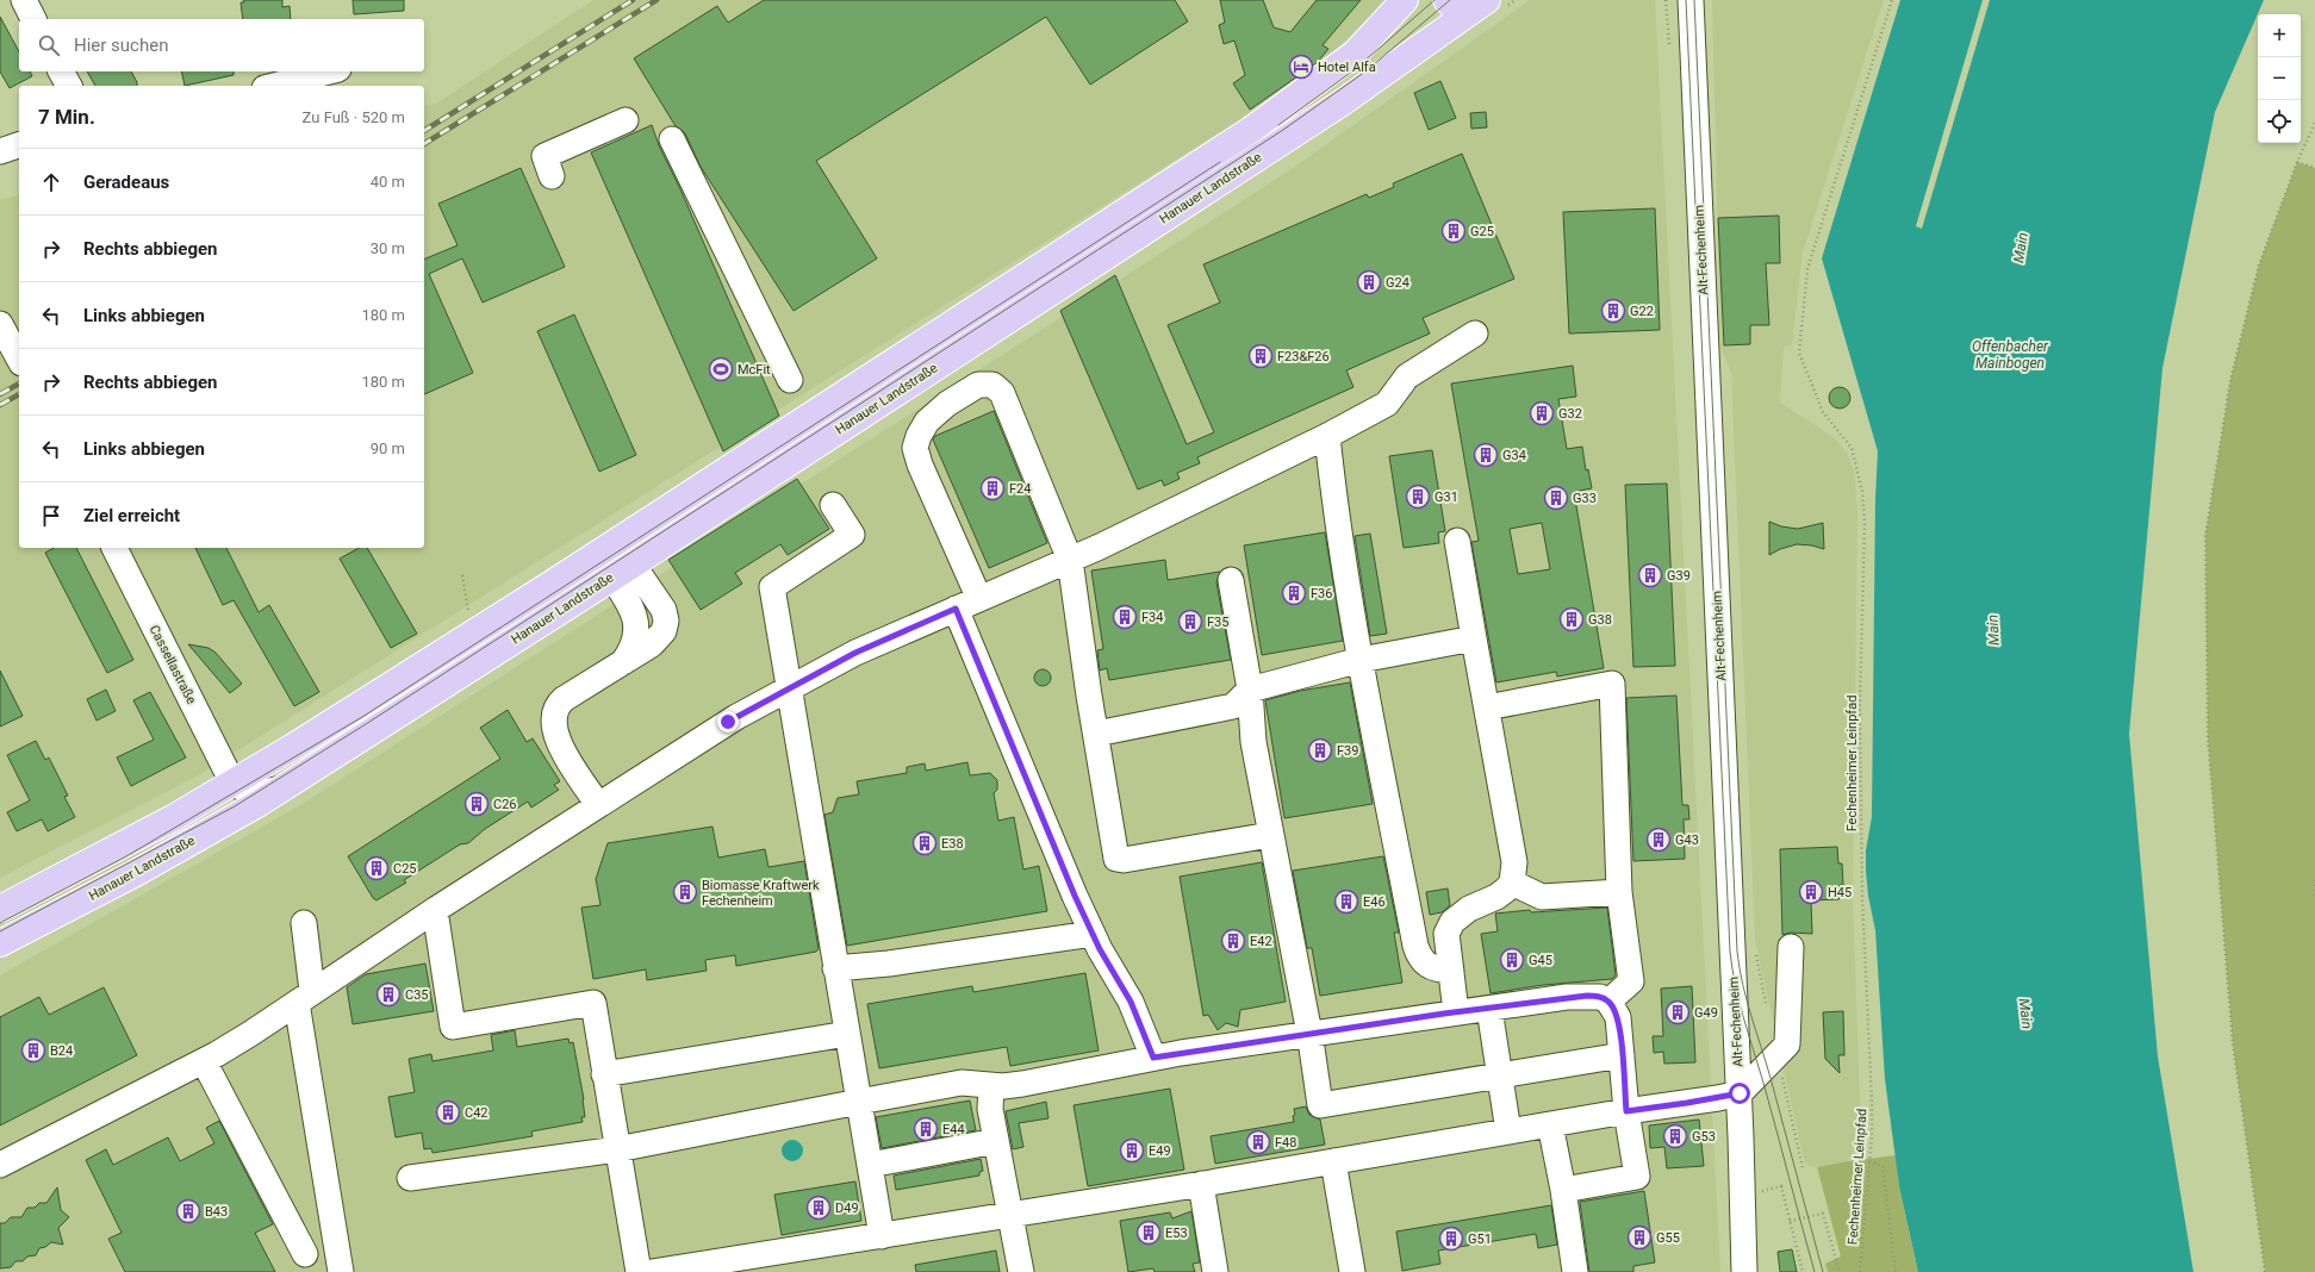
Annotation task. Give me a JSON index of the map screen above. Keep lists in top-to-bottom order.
{
  "streets": {
    "main road": ["Hanauer Landstraße"],
    "street": ["Alt-Fechenheim", "Cassellastraße"],
    "path": ["Fechenheimer Leinpfad"]
  },
  "crossings": [
    ["Hanauer Landstraße", "Cassellastraße"]
  ],
  "water": ["Main", "Offenbacher Mainbogen"],
  "places": {
    "hotel": ["Hotel Alfa"],
    "building": [
      "G25",
      "G24",
      "G22",
      "F23&F26",
      "G32",
      "G34",
      "F24",
      "G31",
      "G33",
      "G39",
      "F36",
      "F34",
      "G38",
      "F35",
      "F39",
      "C26",
      "G43",
      "E38",
      "C25",
      "Biomasse Kraftwerk Fechenheim",
      "H45",
      "E46",
      "E42",
      "G45",
      "C35",
      "G49",
      "B24",
      "C42",
      "E44",
      "G53",
      "F48",
      "E49",
      "D49",
      "B43",
      "E53",
      "G55",
      "G51"
    ],
    "sports": ["McFit"]
  },
  "page": {
    "map_buttons": ["+", "−"],
    "search": "Hier suchen",
    "heading": ["7 Min.", "Zu Fuß · 520 m"],
    "list": [
      ["Geradeaus", "40 m"],
      ["Rechts abbiegen", "30 m"],
      ["Links abbiegen", "180 m"],
      ["Rechts abbiegen", "180 m"],
      ["Links abbiegen", "90 m"],
      "Ziel erreicht"
    ]
  }
}
